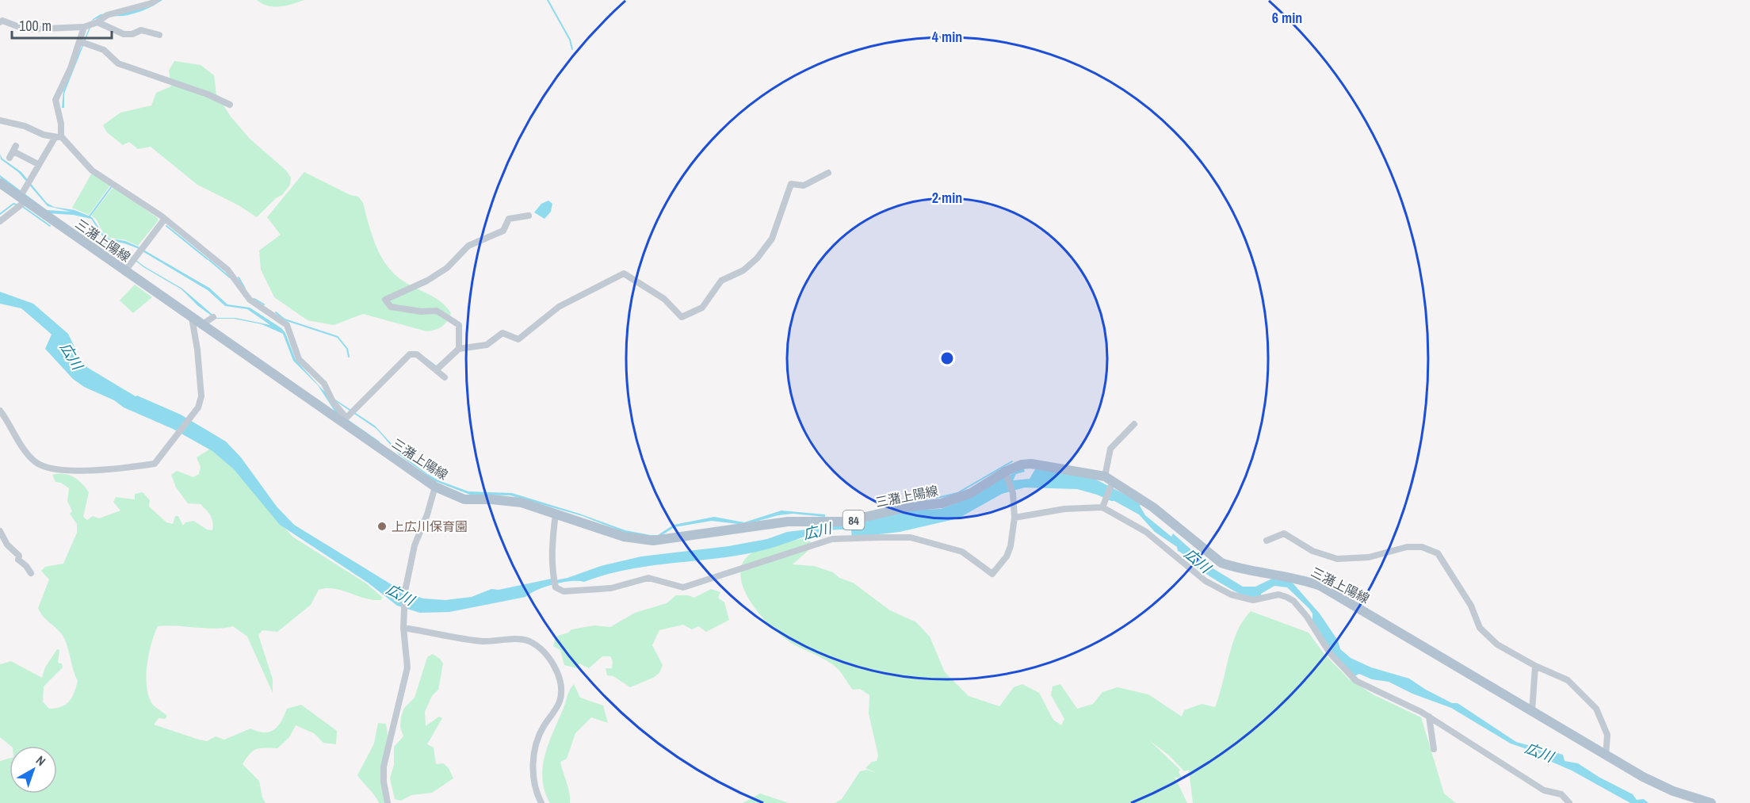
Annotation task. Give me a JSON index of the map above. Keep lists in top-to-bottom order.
{
  "streets": {
    "main road": ["三潴上陽線", "84"]
  },
  "water": ["広川"],
  "places": ["上広川保育園"],
  "scale_bar": "100 m",
  "north": "top right",
  "rings": ["6 min", "4 min", "2 min"]
}
